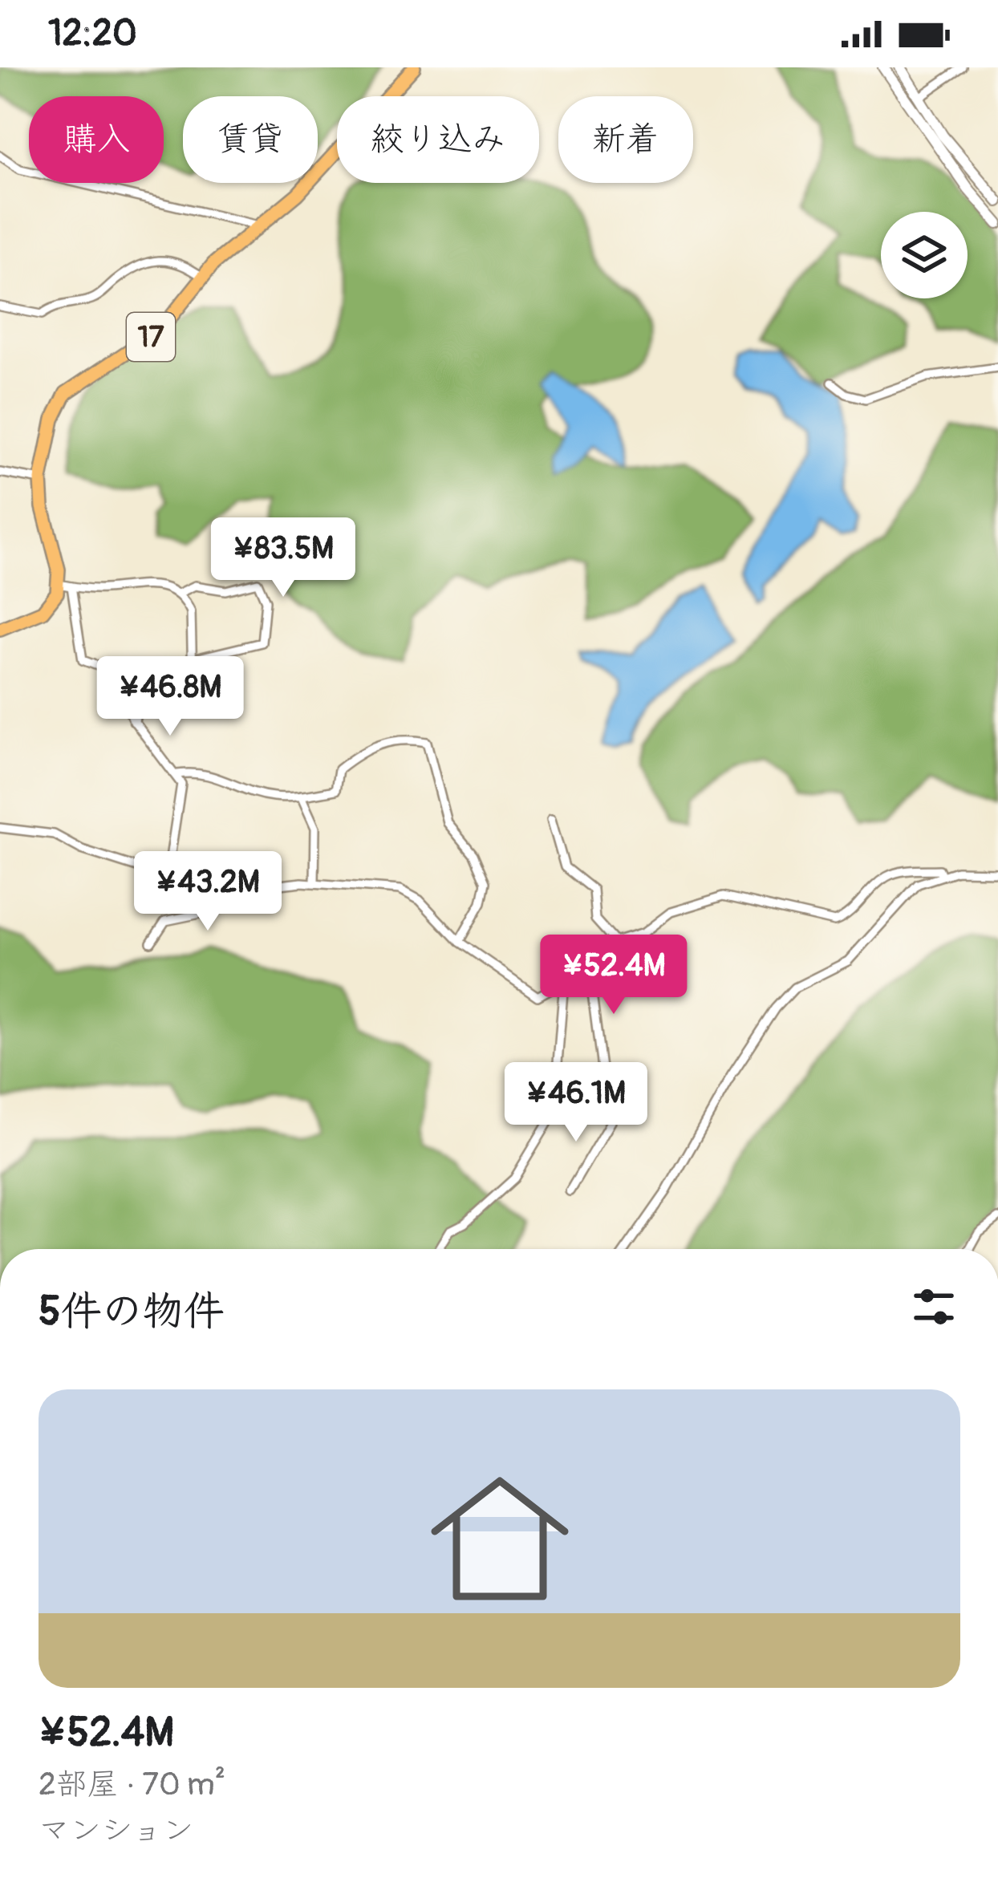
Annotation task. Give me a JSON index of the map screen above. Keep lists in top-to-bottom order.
{
  "streets": {
    "main road": ["17"]
  },
  "page": {
    "status": "12:20",
    "chip": [
      "購入",
      "賃貸",
      "絞り込み",
      "新着"
    ],
    "price": [
      "¥83.5M",
      "¥46.8M",
      "¥43.2M",
      "¥52.4M",
      "¥46.1M"
    ],
    "heading": "5件の物件",
    "list": [
      {
        "name": "¥52.4M",
        "note": "2部屋 · 70 m² · マンション"
      }
    ]
  }
}
